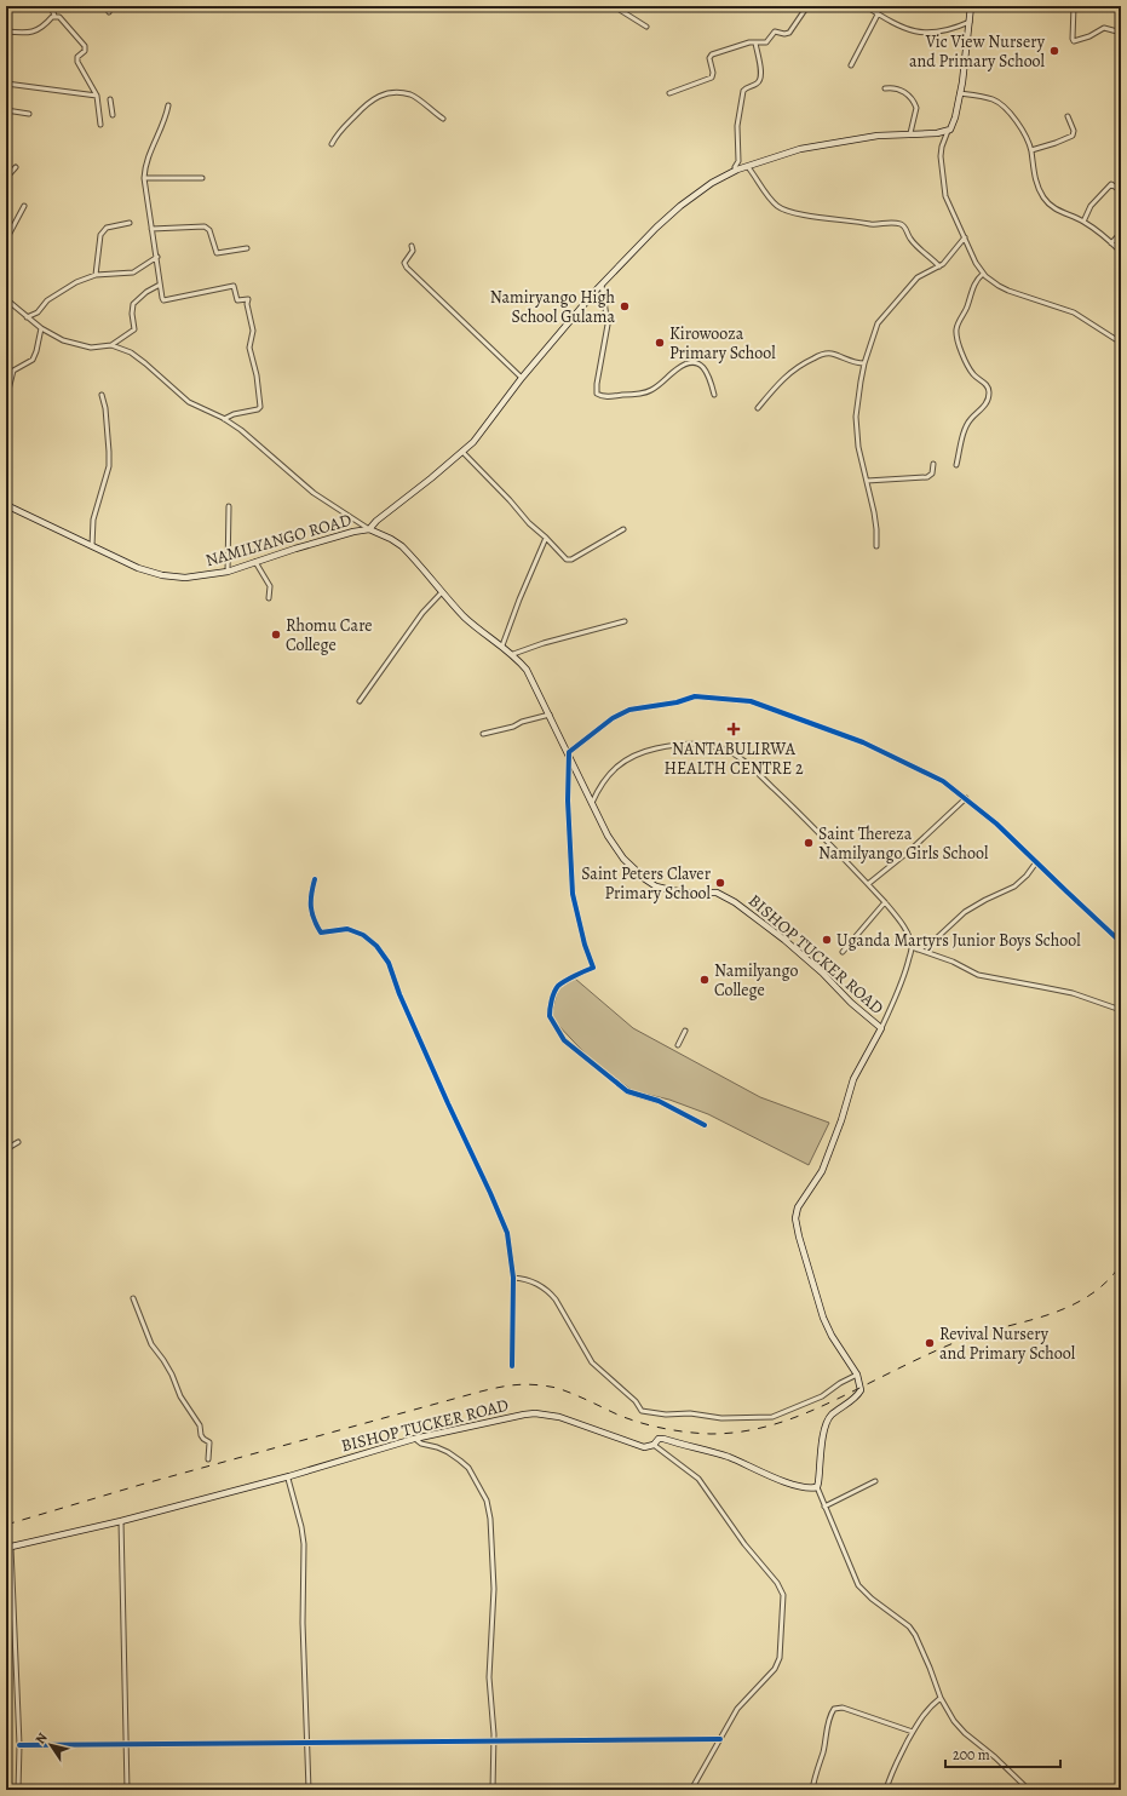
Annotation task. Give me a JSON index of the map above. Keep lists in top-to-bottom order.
{
  "streets": {
    "main road": ["NAMILYANGO ROAD", "BISHOP TUCKER ROAD"]
  },
  "crossings": [
    ["NAMILYANGO ROAD", "BISHOP TUCKER ROAD"]
  ],
  "places": {
    "other": [
      "Vic View Nursery and Primary School",
      "Namiryango High School Gulama",
      "Kirowooza Primary School",
      "Rhomu Care College",
      "Saint Thereza Namilyango Girls School",
      "Saint Peters Claver Primary School",
      "Uganda Martyrs Junior Boys School",
      "Namilyango College",
      "Revival Nursery and Primary School"
    ],
    "health": ["NANTABULIRWA HEALTH CENTRE 2"]
  },
  "scale_bar": "200 m",
  "north": "top left"
}
